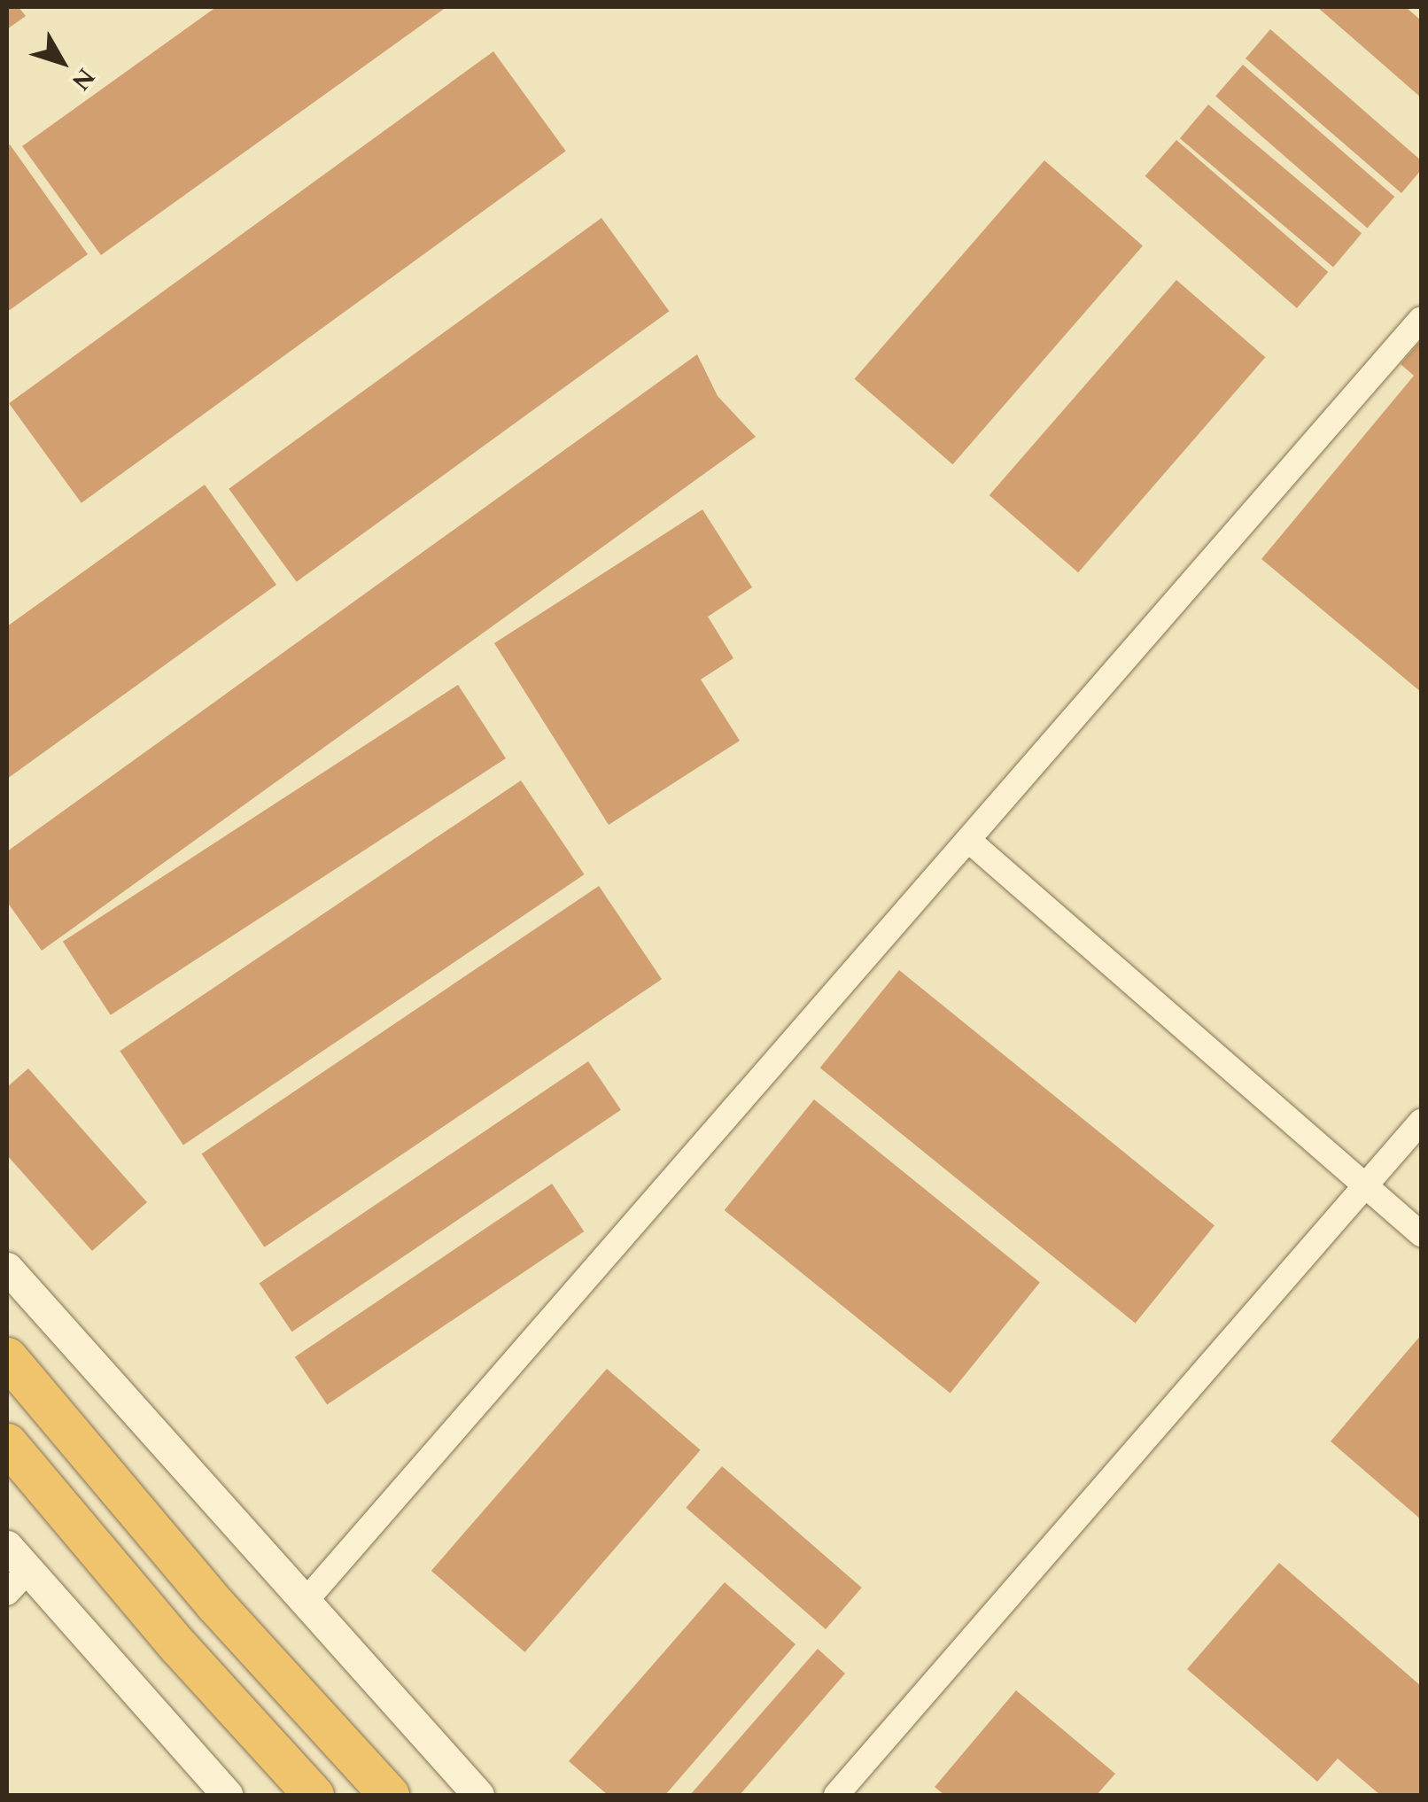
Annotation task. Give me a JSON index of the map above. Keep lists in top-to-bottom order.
{
  "north": "bottom right"
}
